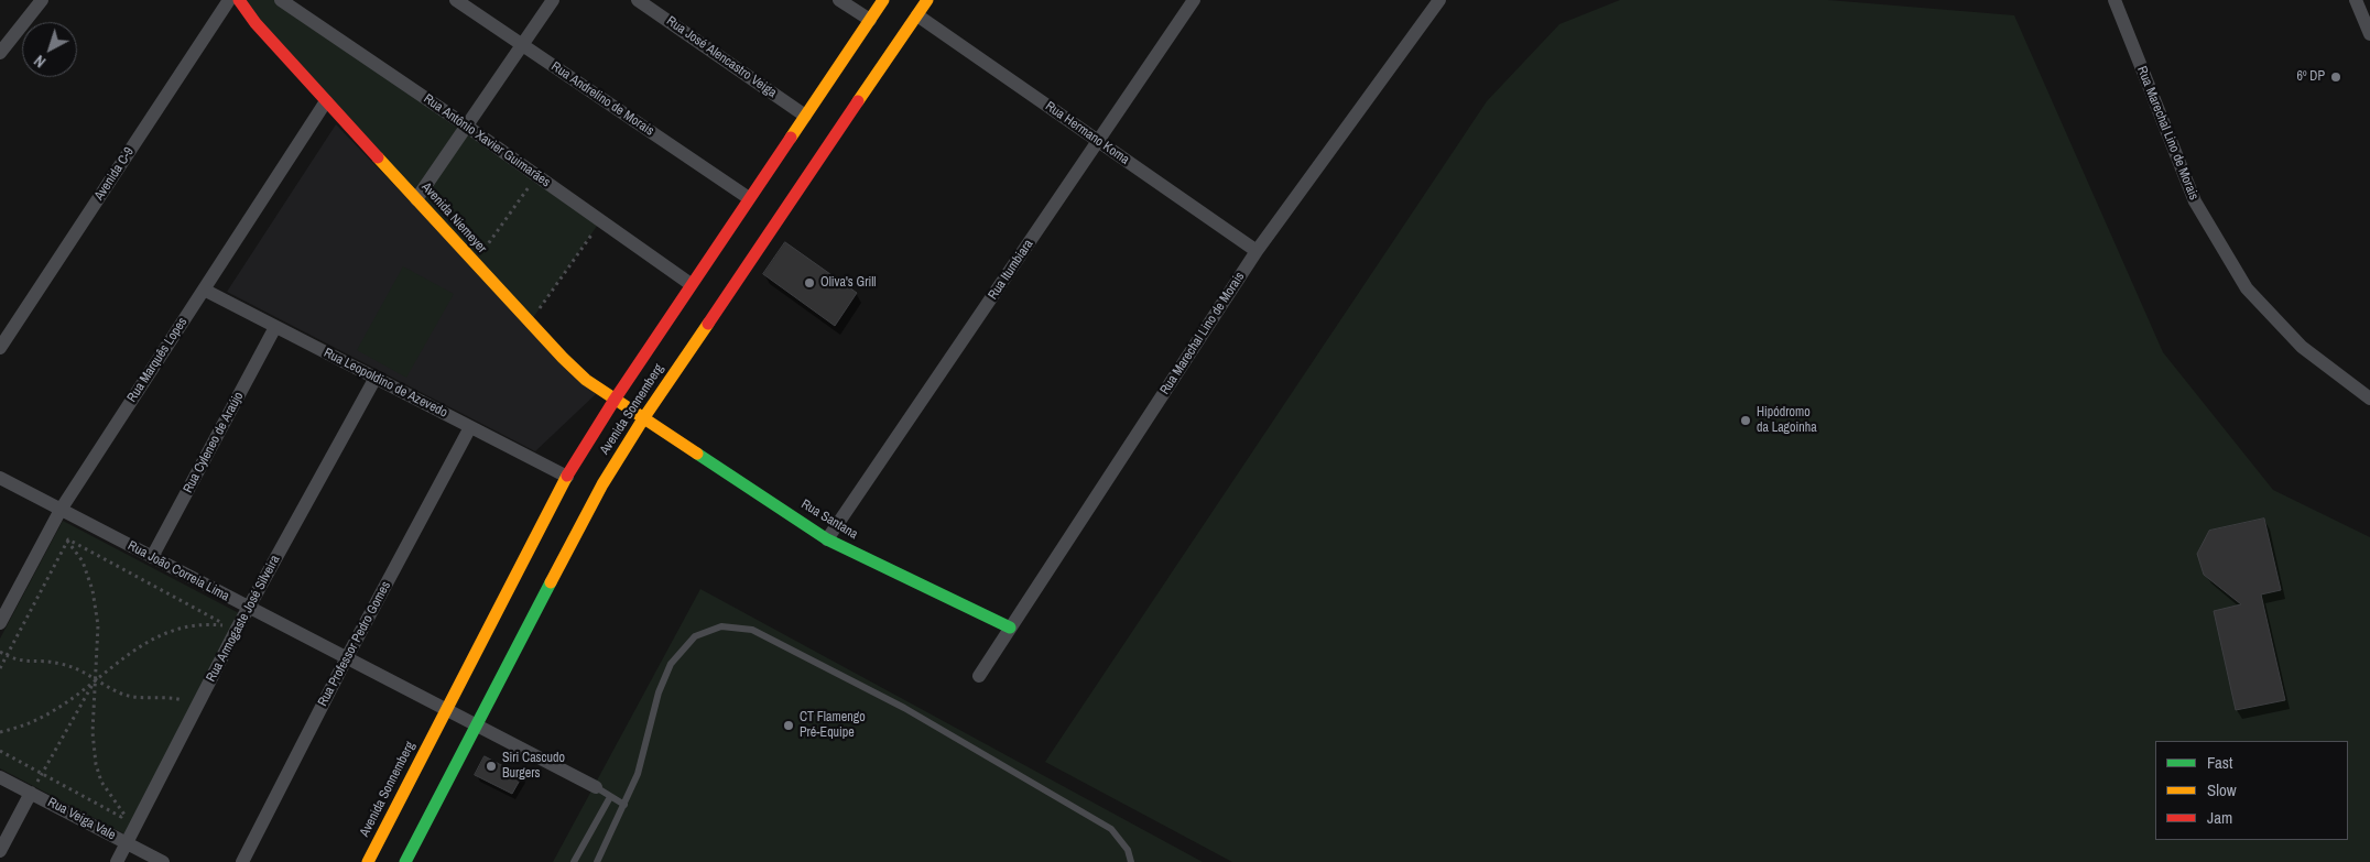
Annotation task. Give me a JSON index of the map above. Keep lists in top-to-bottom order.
{
  "streets": {
    "street": [
      "Rua José Alencastro Veiga",
      "Rua Andrelino de Morais",
      "Rua Hermano Koma",
      "Rua Marechal Lino de Morais",
      "Rua Antônio Xavier Guimarães",
      "Avenida C-9",
      "Avenida Niemeyer",
      "Rua Itumbiara",
      "Rua Marquês Lopes",
      "Rua Leopoldino de Azevedo",
      "Avenida Sonnemberg",
      "Rua Cyleneo de Araújo",
      "Rua Santana",
      "Rua João Correia Lima",
      "Rua Armogaste José Silveira",
      "Rua Professor Pedro Gomes",
      "Rua Veiga Vale"
    ]
  },
  "crossings": [
    ["Rua José Alencastro Veiga", "Avenida Sonnemberg"],
    ["Rua Andrelino de Morais", "Avenida Sonnemberg"],
    ["Rua Hermano Koma", "Rua Marechal Lino de Morais"],
    ["Rua Hermano Koma", "Rua Itumbiara"],
    ["Rua Hermano Koma", "Avenida Sonnemberg"],
    ["Rua Marechal Lino de Morais", "Rua Santana"],
    ["Rua Antônio Xavier Guimarães", "Avenida Sonnemberg"],
    ["Avenida Niemeyer", "Rua Marquês Lopes"],
    ["Avenida Niemeyer", "Avenida Sonnemberg"],
    ["Avenida Niemeyer", "Rua Santana"],
    ["Rua Itumbiara", "Rua Santana"],
    ["Rua Marquês Lopes", "Rua Leopoldino de Azevedo"],
    ["Rua Marquês Lopes", "Rua João Correia Lima"],
    ["Rua Leopoldino de Azevedo", "Avenida Sonnemberg"],
    ["Rua Leopoldino de Azevedo", "Rua Cyleneo de Araújo"],
    ["Rua Leopoldino de Azevedo", "Rua Armogaste José Silveira"],
    ["Rua Leopoldino de Azevedo", "Rua Professor Pedro Gomes"],
    ["Avenida Sonnemberg", "Rua Santana"],
    ["Avenida Sonnemberg", "Rua João Correia Lima"],
    ["Rua Cyleneo de Araújo", "Rua João Correia Lima"],
    ["Rua João Correia Lima", "Rua Armogaste José Silveira"],
    ["Rua João Correia Lima", "Rua Professor Pedro Gomes"],
    ["Rua Armogaste José Silveira", "Rua Veiga Vale"]
  ],
  "places": [
    "6º DP",
    "Oliva's Grill",
    "Hipódromo da Lagoinha",
    "CT Flamengo Pré-Equipe",
    "Siri Cascudo Burgers"
  ],
  "legend": ["Fast", "Slow", "Jam"],
  "north": "bottom left"
}
